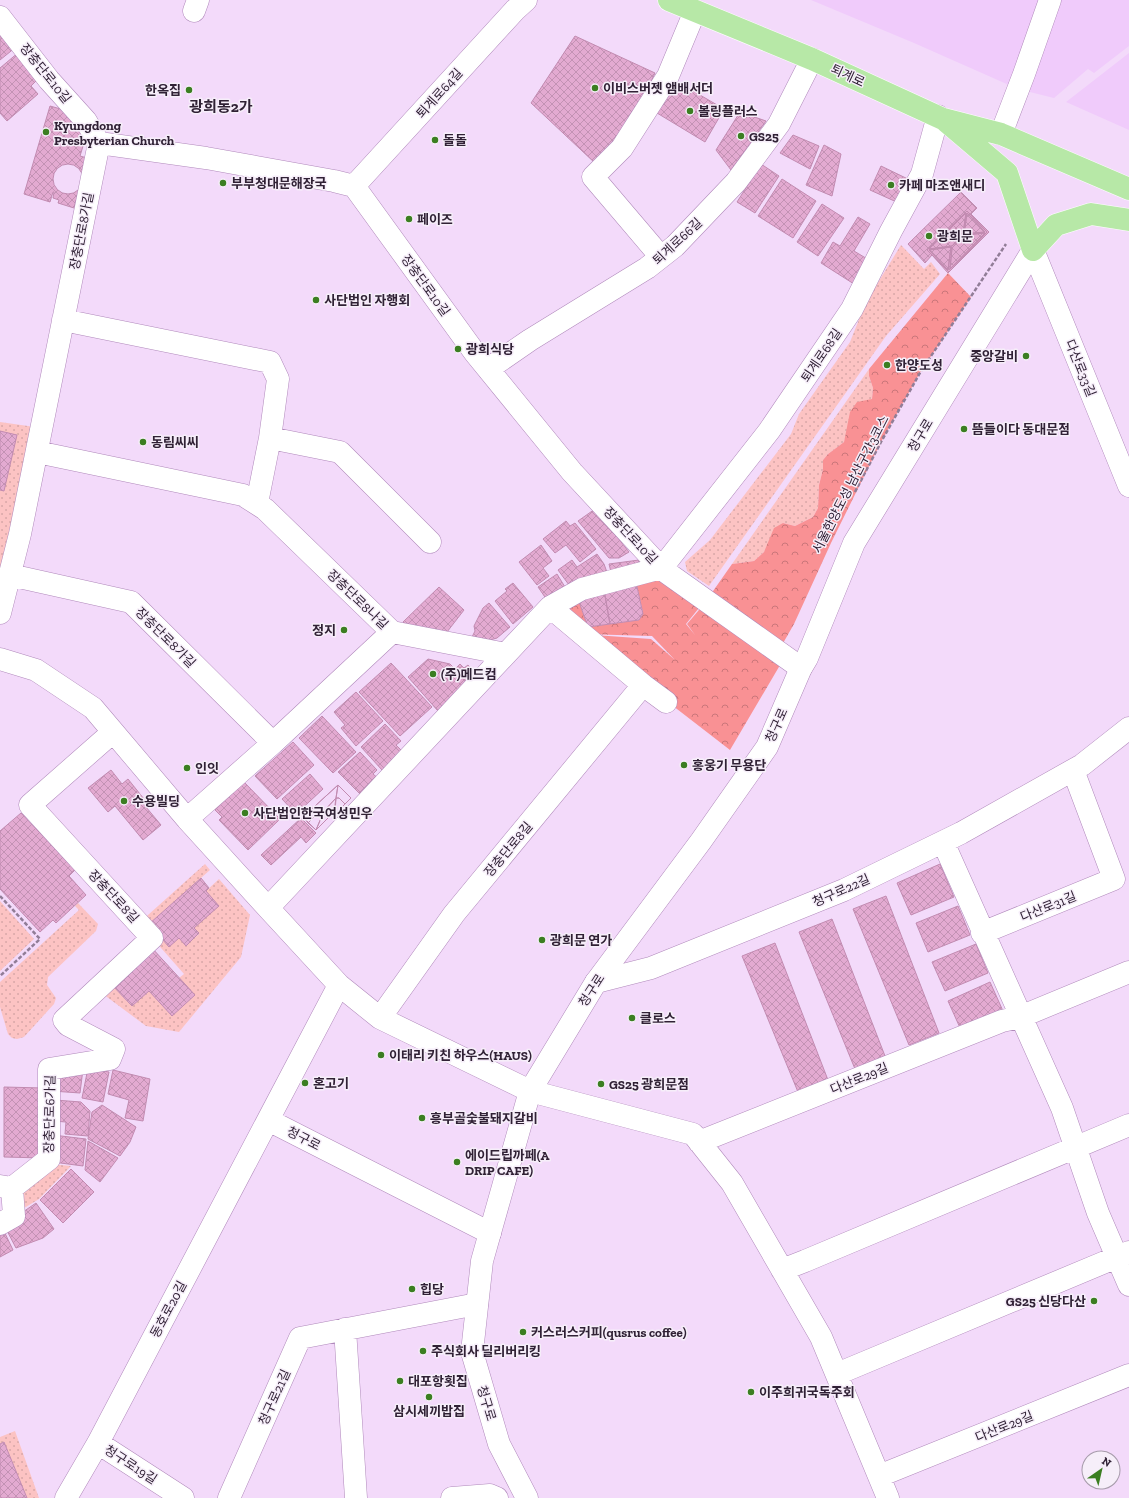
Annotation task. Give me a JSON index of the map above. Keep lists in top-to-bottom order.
{
  "streets": {
    "main road": ["퇴계로"],
    "street": [
      "장충단로10길",
      "퇴계로64길",
      "장충단로8가길",
      "퇴계로66길",
      "퇴계로68길",
      "다산로33길",
      "청구로",
      "장충단로8나길",
      "장충단로8길",
      "청구로22길",
      "다산로31길",
      "다산로29길",
      "장충단로6가길",
      "동호로20길",
      "청구로21길",
      "청구로19길"
    ],
    "path": ["서울한양도성 남산구간3코스"]
  },
  "crossings": [
    ["장충단로10길", "퇴계로64길"],
    ["장충단로10길", "장충단로8가길"],
    ["장충단로10길", "퇴계로66길"],
    ["장충단로10길", "퇴계로68길"],
    ["장충단로10길", "청구로"],
    ["퇴계로", "퇴계로66길"],
    ["퇴계로", "퇴계로68길"],
    ["장충단로8가길", "장충단로8나길"],
    ["다산로33길", "청구로"],
    ["청구로", "청구로22길"],
    ["청구로", "동호로20길"],
    ["청구로", "청구로21길"],
    ["장충단로8길", "장충단로6가길"],
    ["청구로22길", "다산로31길"],
    ["동호로20길", "청구로19길"]
  ],
  "districts": ["광희동2가"],
  "places": [
    "이비스버젯 앰배서더",
    "한옥집",
    "볼링플러스",
    "Kyungdong Presbyterian Church",
    "GS25",
    "돌돌",
    "부부청대문해장국",
    "카페 마조앤새디",
    "페이즈",
    "광희문",
    "사단법인 자행회",
    "광희식당",
    "중앙갈비",
    "한양도성",
    "뜸들이다 동대문점",
    "동림씨씨",
    "정지",
    "(주)메드컴",
    "홍웅기 무용단",
    "인잇",
    "수용빌딩",
    "사단법인한국여성민우",
    "광희문 연가",
    "클로스",
    "이태리 키친 하우스(HAUS)",
    "혼고기",
    "GS25 광희문점",
    "흥부골숯불돼지갈비",
    "에이드립까페(A DRIP CAFE)",
    "힙당",
    "GS25 신당다산",
    "커스러스커피(qusrus coffee)",
    "주식회사 딜리버리킹",
    "대포항횟집",
    "이주희귀국독주회",
    "삼시세끼밥집"
  ],
  "north": "top right"
}
